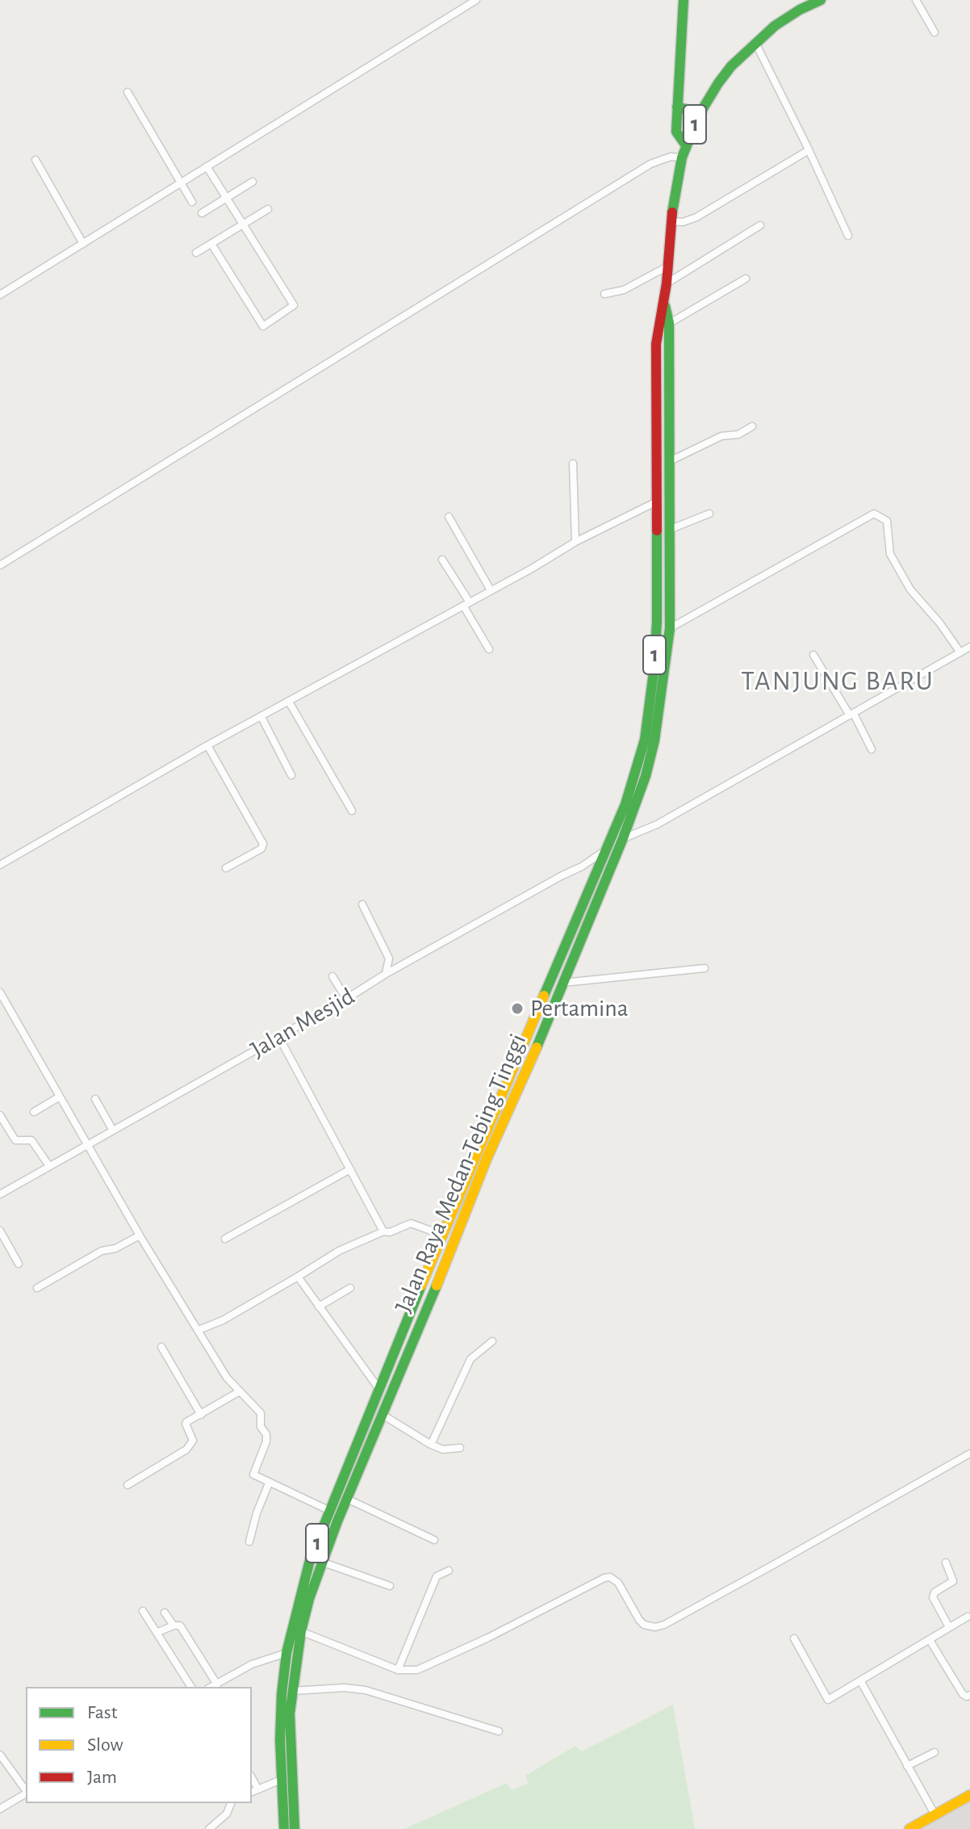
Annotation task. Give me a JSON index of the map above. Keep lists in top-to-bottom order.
{
  "streets": {
    "main road": ["1", "Jalan Raya Medan-Tebing Tinggi"],
    "street": ["Jalan Mesjid"]
  },
  "crossings": [
    ["Jalan Mesjid", "Jalan Raya Medan-Tebing Tinggi"]
  ],
  "districts": ["TANJUNG BARU"],
  "places": ["Pertamina"],
  "legend": ["Fast", "Slow", "Jam"]
}
